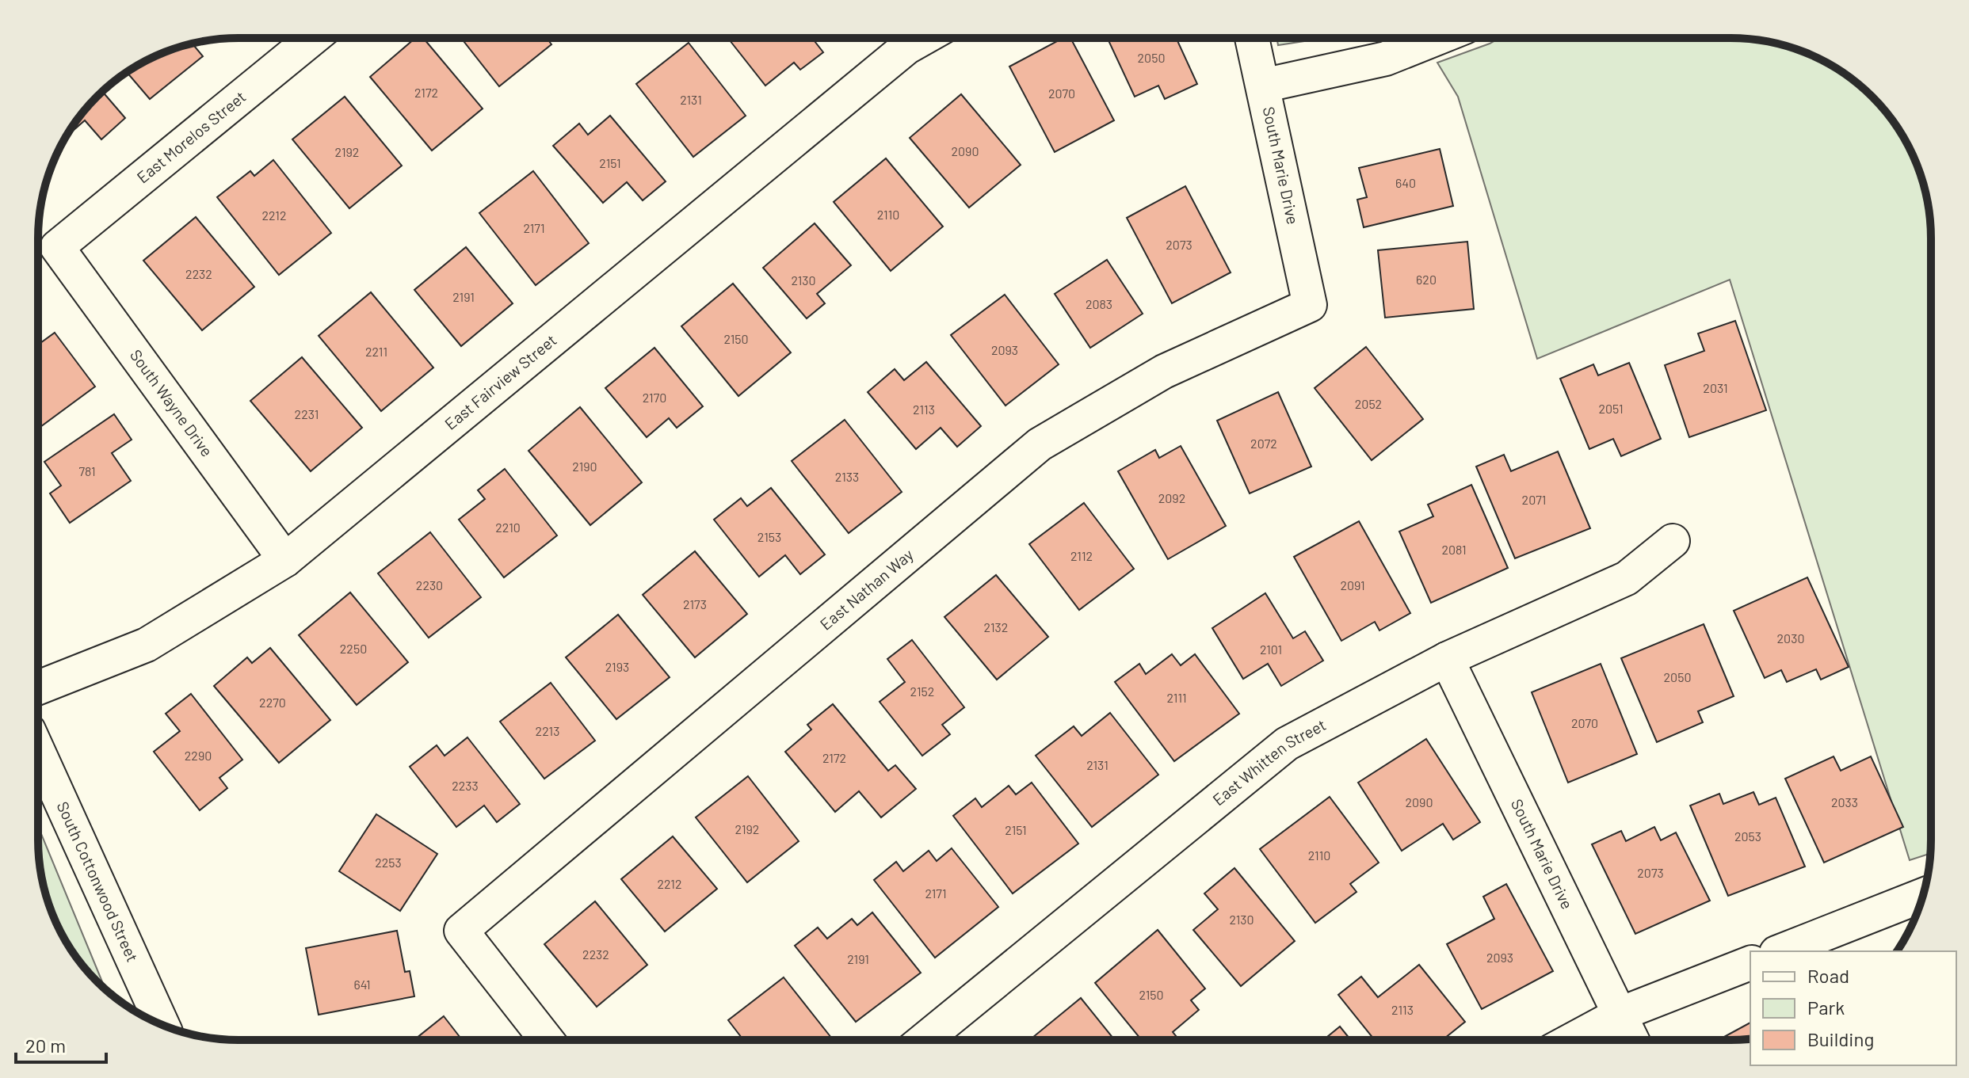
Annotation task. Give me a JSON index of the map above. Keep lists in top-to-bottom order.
{
  "streets": {
    "street": [
      "East Morelos Street",
      "South Marie Drive",
      "East Fairview Street",
      "South Wayne Drive",
      "East Nathan Way",
      "East Whitten Street",
      "South Cottonwood Street"
    ]
  },
  "crossings": [
    ["East Morelos Street", "South Wayne Drive"],
    ["South Marie Drive", "East Nathan Way"],
    ["South Marie Drive", "East Whitten Street"],
    ["East Fairview Street", "South Wayne Drive"]
  ],
  "house_numbers": [
    "2050",
    "2172",
    "2070",
    "2131",
    "2090",
    "2192",
    "2151",
    "640",
    "2110",
    "2212",
    "2171",
    "2073",
    "2232",
    "620",
    "2130",
    "2191",
    "2083",
    "2150",
    "2093",
    "2211",
    "2031",
    "2170",
    "2052",
    "2051",
    "2113",
    "2231",
    "2072",
    "2190",
    "781",
    "2133",
    "2092",
    "2071",
    "2210",
    "2153",
    "2081",
    "2112",
    "2230",
    "2091",
    "2173",
    "2132",
    "2030",
    "2250",
    "2101",
    "2193",
    "2050",
    "2152",
    "2111",
    "2270",
    "2070",
    "2213",
    "2290",
    "2172",
    "2131",
    "2233",
    "2090",
    "2033",
    "2192",
    "2151",
    "2053",
    "2110",
    "2253",
    "2073",
    "2212",
    "2171",
    "2130",
    "2232",
    "2093",
    "2191",
    "641",
    "2150",
    "2113"
  ],
  "legend": ["Road", "Park", "Building"],
  "scale_bar": "20 m"
}
